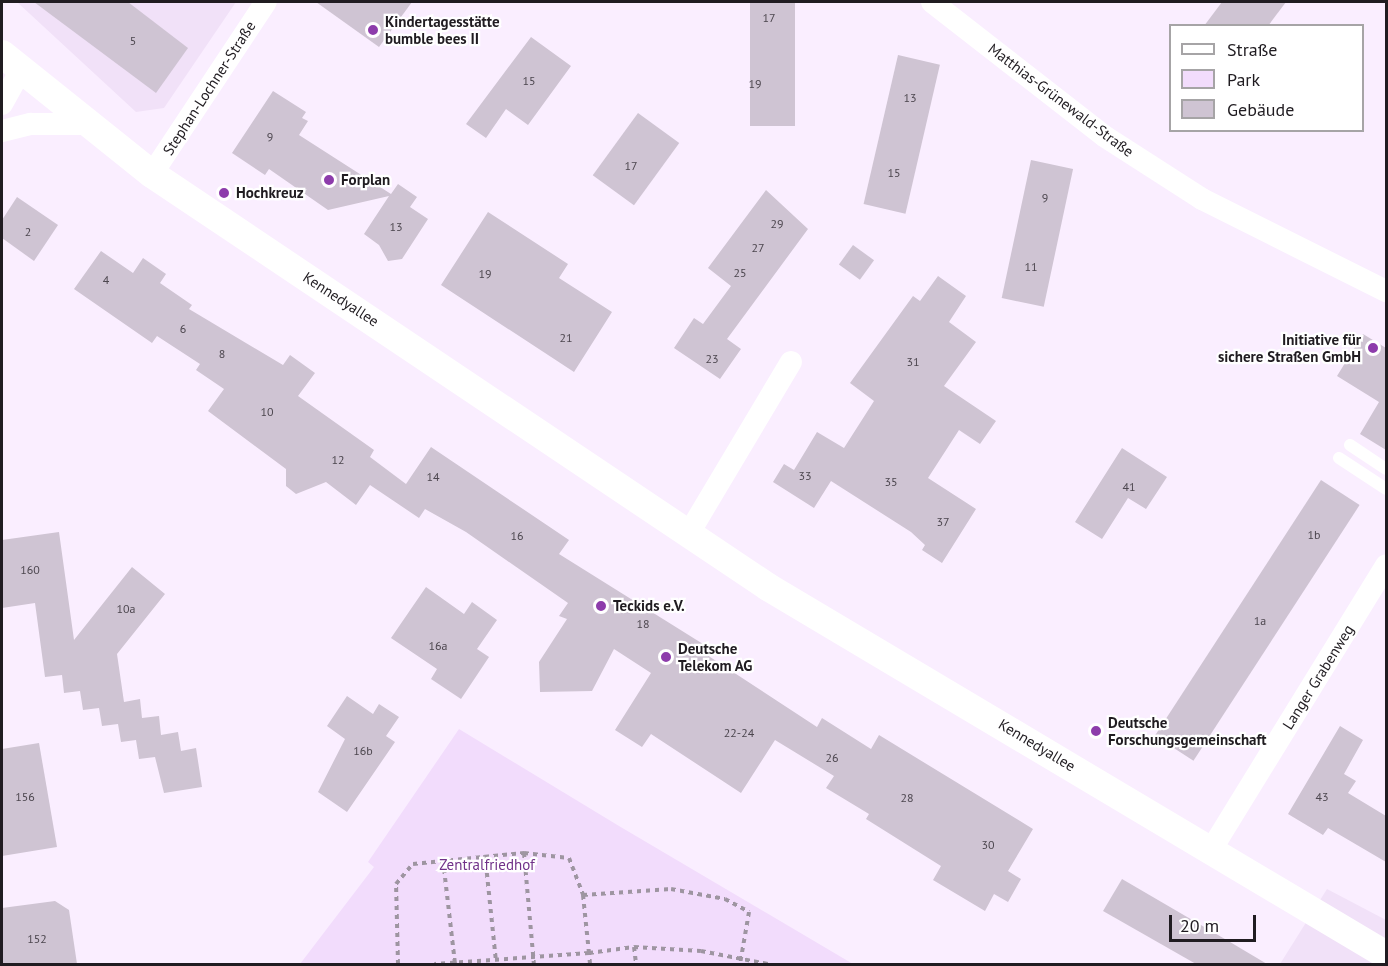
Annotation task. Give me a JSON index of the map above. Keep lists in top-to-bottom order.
{
  "streets": {
    "street": [
      "Stephan-Lochner-Straße",
      "Matthias-Grünewald-Straße",
      "Kennedyallee",
      "Langer Grabenweg"
    ]
  },
  "crossings": [
    ["Stephan-Lochner-Straße", "Kennedyallee"],
    ["Kennedyallee", "Langer Grabenweg"]
  ],
  "parks": ["Zentralfriedhof"],
  "places": [
    "Kindertagesstätte bumble bees II",
    "Forplan",
    "Hochkreuz",
    "Initiative für sichere Straßen GmbH",
    "Teckids e.V.",
    "Deutsche Telekom AG",
    "Deutsche Forschungsgemeinschaft"
  ],
  "house_numbers": [
    "17",
    "5",
    "15",
    "19",
    "13",
    "9",
    "17",
    "15",
    "9",
    "29",
    "13",
    "2",
    "27",
    "11",
    "25",
    "19",
    "4",
    "6",
    "21",
    "8",
    "23",
    "31",
    "10",
    "12",
    "33",
    "14",
    "35",
    "41",
    "37",
    "1b",
    "16",
    "160",
    "10a",
    "1a",
    "18",
    "16a",
    "22-24",
    "16b",
    "26",
    "156",
    "43",
    "28",
    "30",
    "152"
  ],
  "legend": ["Straße", "Park", "Gebäude"],
  "scale_bar": "20 m"
}
